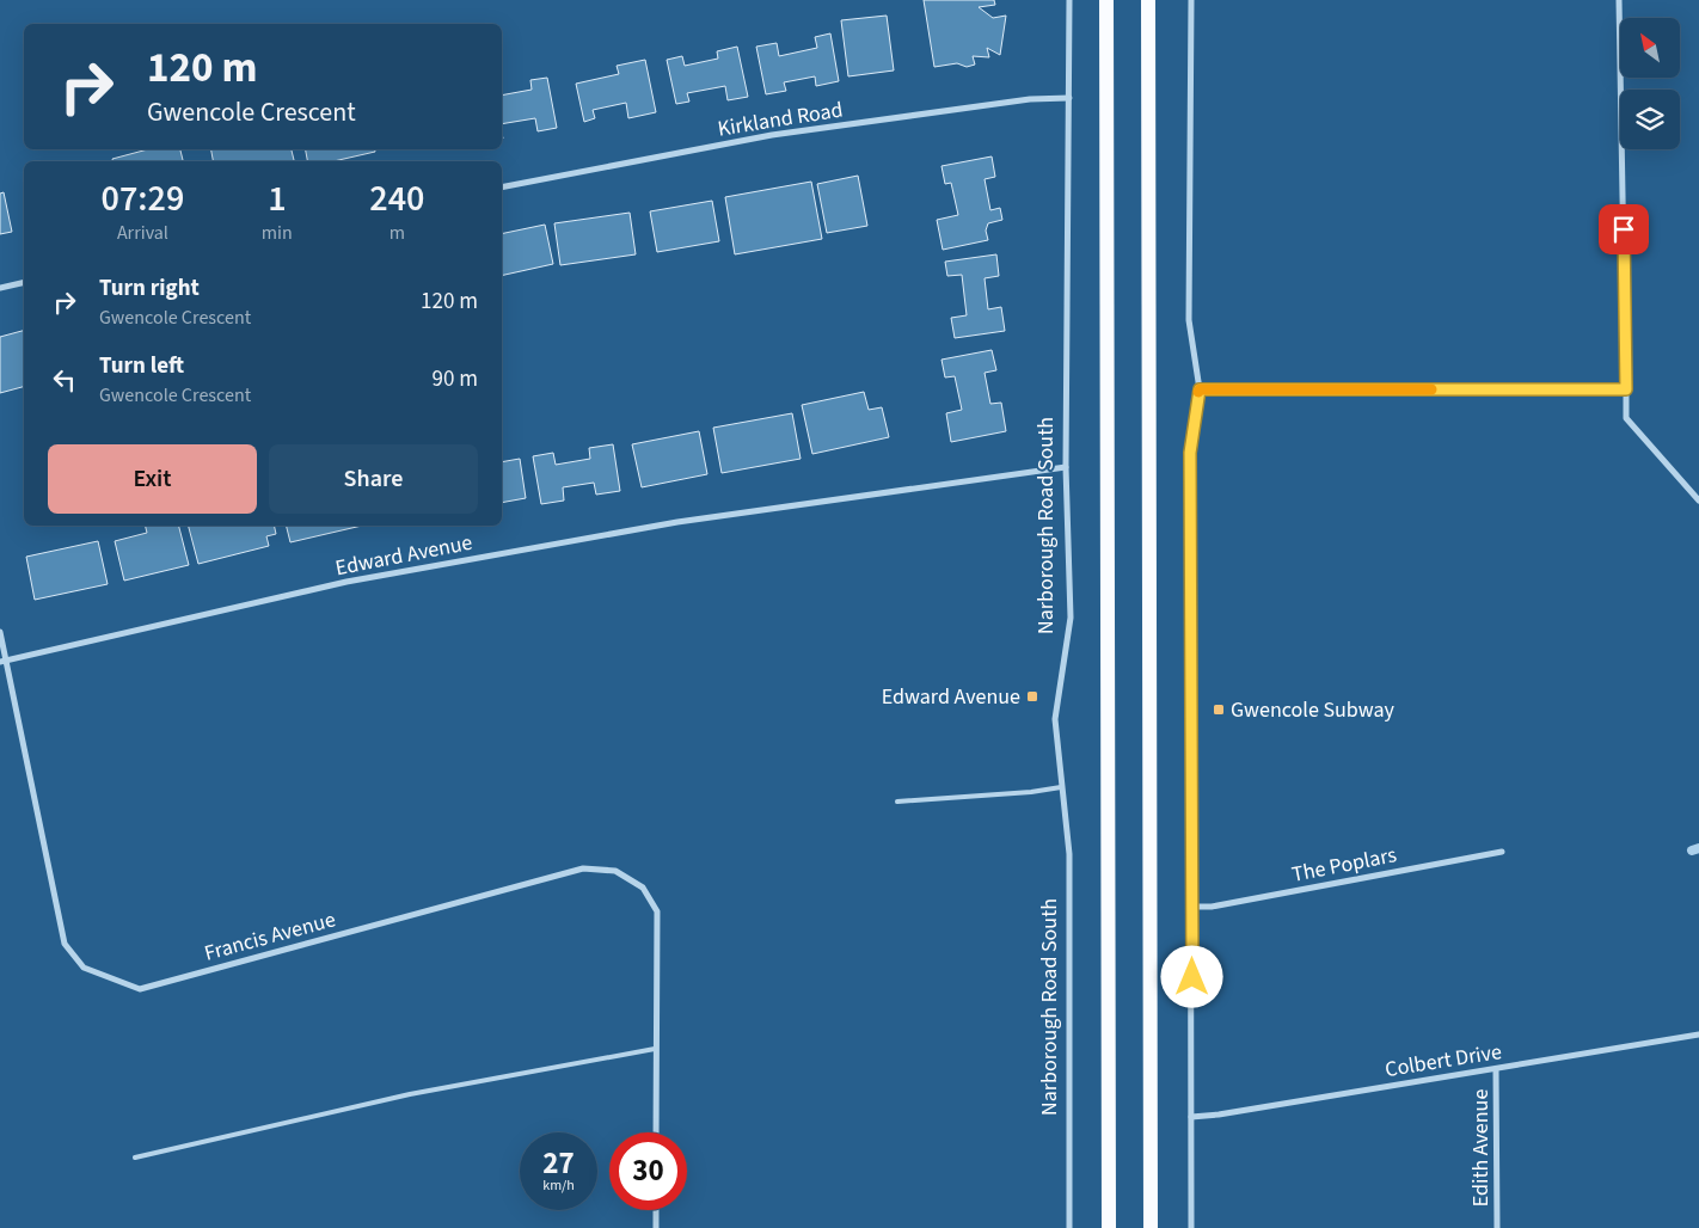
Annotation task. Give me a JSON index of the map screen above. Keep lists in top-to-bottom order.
{
  "streets": {
    "street": [
      "Kirkland Road",
      "Narborough Road South",
      "Edward Avenue",
      "The Poplars",
      "Francis Avenue",
      "Colbert Drive",
      "Edith Avenue"
    ]
  },
  "crossings": [
    ["Kirkland Road", "Narborough Road South"],
    ["Narborough Road South", "Edward Avenue"],
    ["Edward Avenue", "Francis Avenue"],
    ["Colbert Drive", "Edith Avenue"]
  ],
  "places": {
    "transit": ["Edward Avenue", "Gwencole Subway"]
  },
  "north": "top left",
  "page": {
    "turn": ["120 m", "Gwencole Crescent"],
    "eta": [
      "07:29",
      "Arrival",
      "1",
      "min",
      "240",
      "m"
    ],
    "list": [
      {
        "name": "Turn right",
        "note": "Gwencole Crescent",
        "value": "120 m"
      },
      {
        "name": "Turn left",
        "note": "Gwencole Crescent",
        "value": "90 m"
      }
    ],
    "buttons": ["Exit", "Share"],
    "speed": "27 km/h",
    "limit": "30"
  }
}
